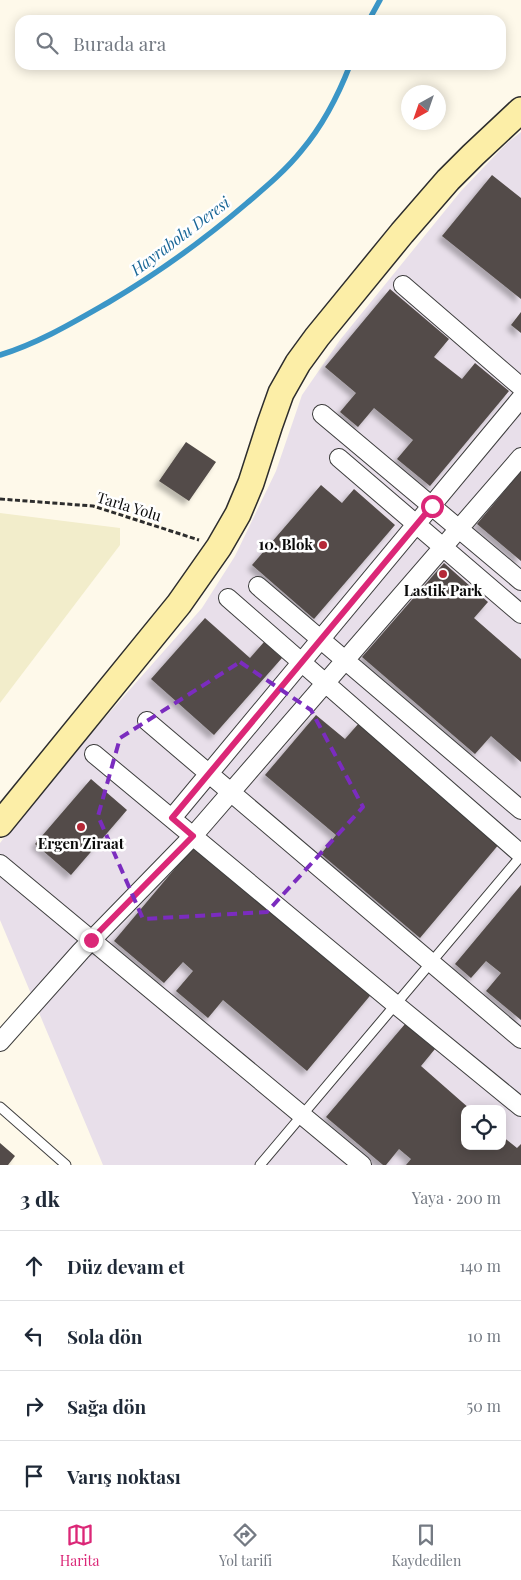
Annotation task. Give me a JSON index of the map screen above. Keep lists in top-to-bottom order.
{
  "streets": {
    "path": ["Tarla Yolu"]
  },
  "water": ["Hayrabolu Deresi"],
  "places": ["10. Blok", "Lastik Park", "Ergen Ziraat"],
  "north": "bottom left",
  "page": {
    "search": "Burada ara",
    "heading": ["3 dk", "Yaya · 200 m"],
    "list": [
      ["Düz devam et", "140 m"],
      ["Sola dön", "10 m"],
      ["Sağa dön", "50 m"],
      "Varış noktası"
    ],
    "nav": ["Harita", "Yol tarifi", "Kaydedilen"]
  }
}
